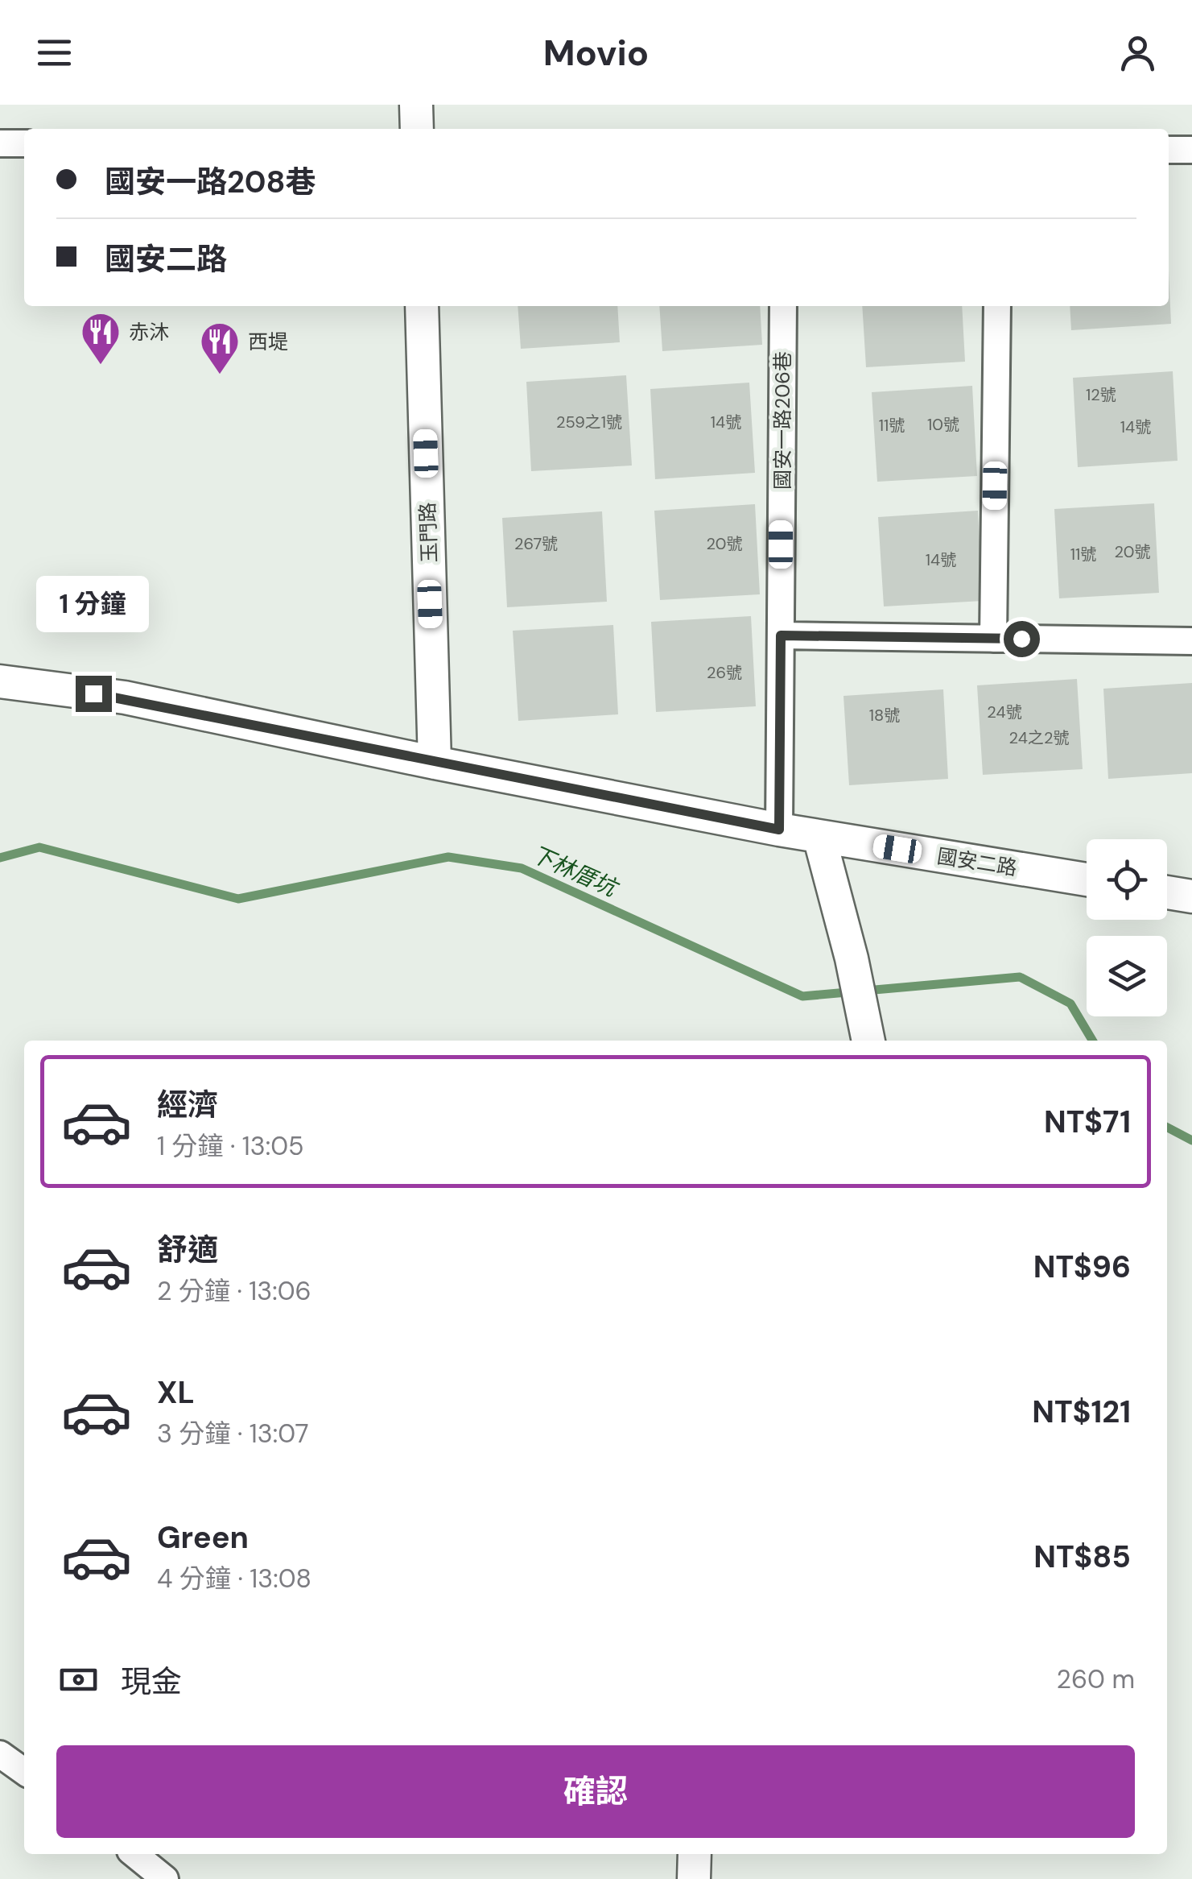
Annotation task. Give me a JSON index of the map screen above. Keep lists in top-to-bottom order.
{
  "streets": {
    "street": ["國安一路206巷", "玉門路", "國安二路"]
  },
  "crossings": [
    ["國安一路206巷", "國安二路"],
    ["玉門路", "國安二路"]
  ],
  "water": ["下林厝坑"],
  "places": {
    "restaurant": ["赤沐", "西堤"]
  },
  "house_numbers": [
    "12號",
    "259之1號",
    "14號",
    "10號",
    "11號",
    "14號",
    "267號",
    "20號",
    "20號",
    "11號",
    "14號",
    "26號",
    "24號",
    "18號",
    "24之2號"
  ],
  "page": {
    "header": "Movio",
    "banner": ["國安一路208巷", "國安二路"],
    "bubble": "1 分鐘",
    "list": [
      {
        "name": "經濟",
        "note": "1 分鐘 · 13:05",
        "value": "NT$71"
      },
      {
        "name": "舒適",
        "note": "2 分鐘 · 13:06",
        "value": "NT$96"
      },
      {
        "name": "XL",
        "note": "3 分鐘 · 13:07",
        "value": "NT$121"
      },
      {
        "name": "Green",
        "note": "4 分鐘 · 13:08",
        "value": "NT$85"
      }
    ],
    "pay": ["現金", "260 m"],
    "buttons": "確認"
  }
}
